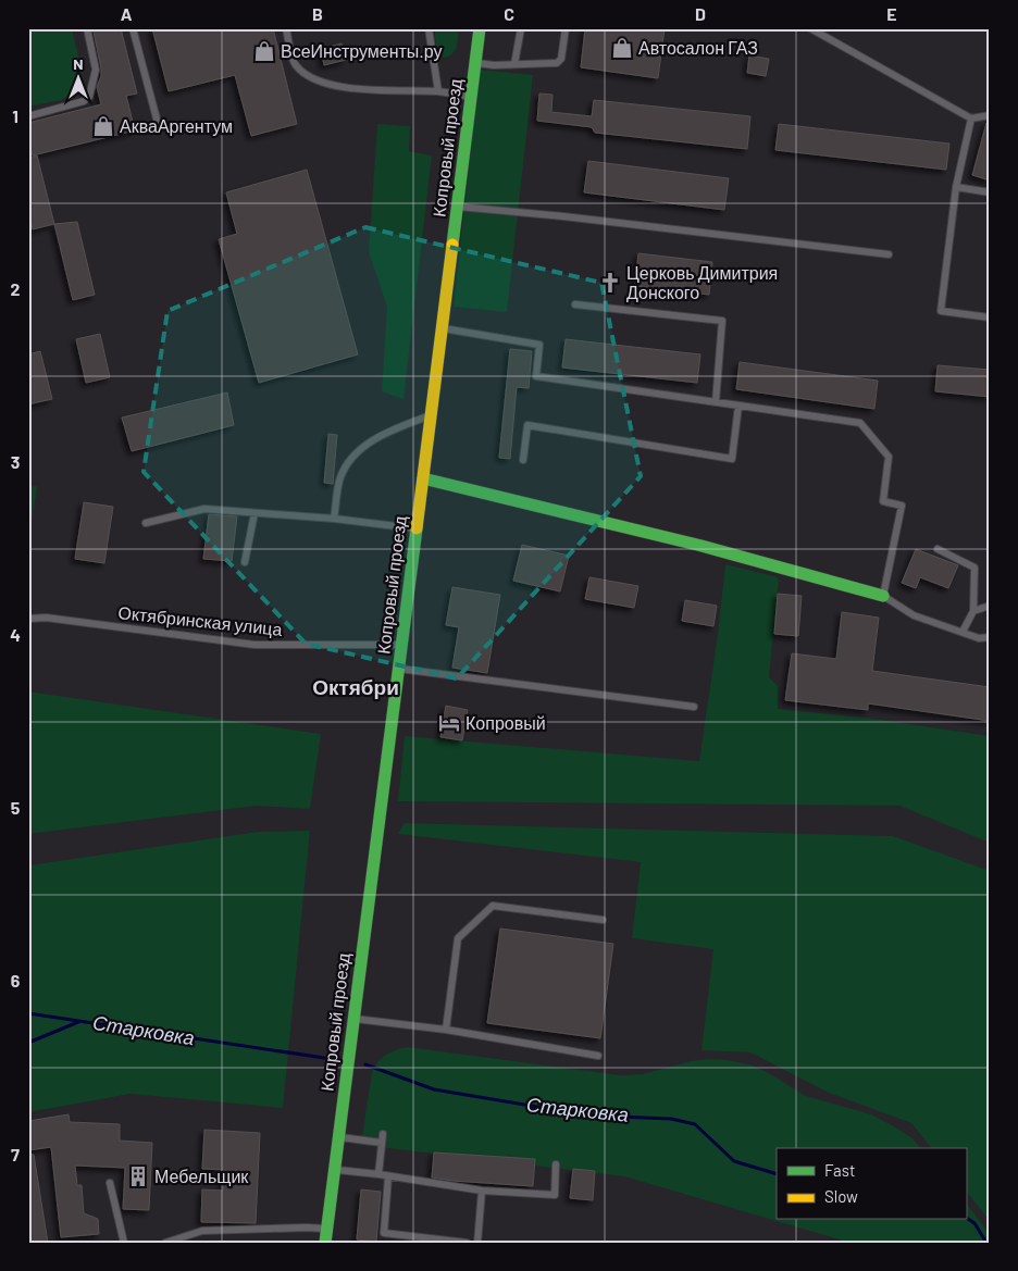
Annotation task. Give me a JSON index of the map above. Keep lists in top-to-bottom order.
{
  "streets": {
    "main road": ["Копровый проезд"],
    "lane": ["Октябринская улица"]
  },
  "crossings": [
    ["Копровый проезд", "Октябринская улица"]
  ],
  "districts": ["Октябри"],
  "water": ["Старковка"],
  "places": {
    "shop": ["Автосалон ГАЗ", "ВсеИнструменты.ру", "АкваАргентум"],
    "church": ["Церковь Димитрия Донского"],
    "hotel": ["Копровый"],
    "building": ["Мебельщик"]
  },
  "legend": ["Fast", "Slow"],
  "north": "top",
  "grid": {
    "columns": [
      "A",
      "B",
      "C",
      "D",
      "E"
    ],
    "rows": [
      "1",
      "2",
      "3",
      "4",
      "5",
      "6",
      "7"
    ]
  }
}
